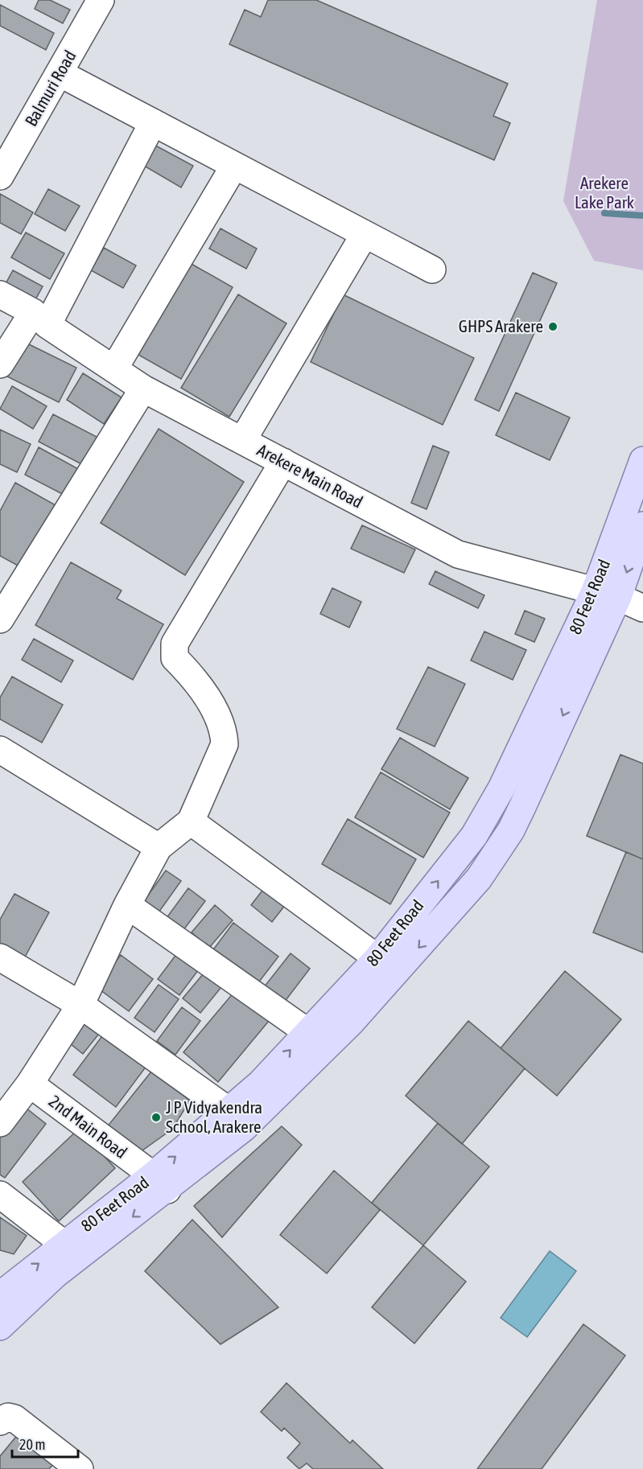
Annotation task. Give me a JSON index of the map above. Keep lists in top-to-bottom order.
{
  "streets": {
    "main road": ["80 Feet Road"],
    "street": ["Balmuri Road", "Arekere Main Road", "2nd Main Road"]
  },
  "crossings": [
    ["Arekere Main Road", "80 Feet Road"],
    ["80 Feet Road", "2nd Main Road"]
  ],
  "parks": ["Arekere Lake Park"],
  "places": ["GHPS Arakere", "J P Vidyakendra School, Arakere"],
  "scale_bar": "20 m"
}
